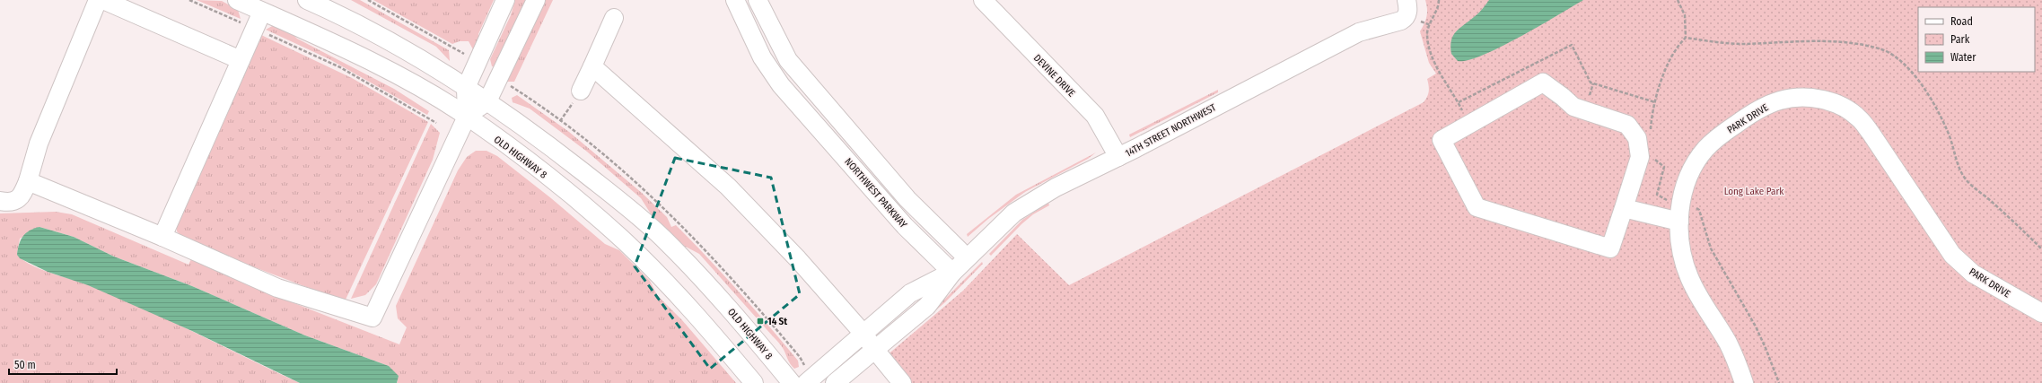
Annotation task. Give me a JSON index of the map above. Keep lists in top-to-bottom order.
{
  "streets": {
    "street": [
      "DEVINE DRIVE",
      "PARK DRIVE",
      "14TH STREET NORTHWEST",
      "OLD HIGHWAY 8",
      "NORTHWEST PARKWAY"
    ]
  },
  "crossings": [
    ["DEVINE DRIVE", "14TH STREET NORTHWEST"],
    ["14TH STREET NORTHWEST", "NORTHWEST PARKWAY"]
  ],
  "parks": ["Long Lake Park"],
  "places": {
    "transit": ["14 St"]
  },
  "legend": ["Road", "Park", "Water"],
  "scale_bar": "50 m"
}
